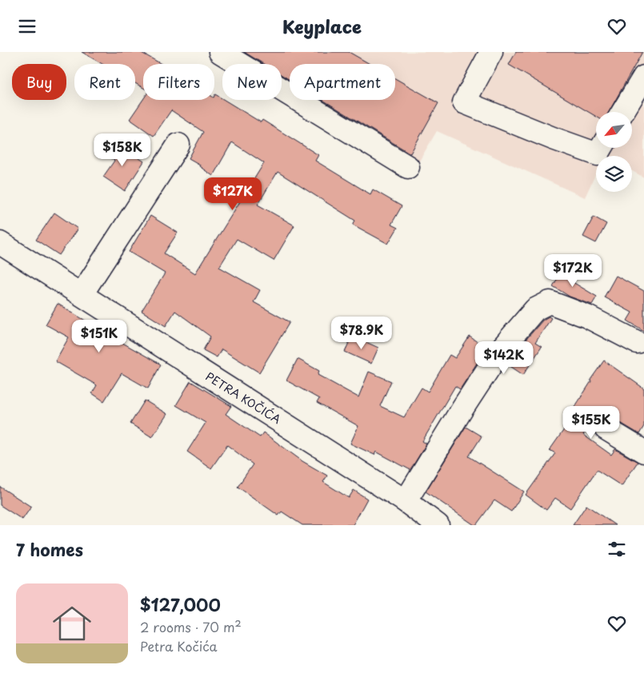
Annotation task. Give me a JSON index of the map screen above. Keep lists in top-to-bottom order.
{
  "streets": {
    "street": ["PETRA KOČIĆA"]
  },
  "north": "bottom left",
  "page": {
    "header": "Keyplace",
    "chip": [
      "Buy",
      "Rent",
      "Filters",
      "New",
      "Apartment"
    ],
    "price": [
      "$158K",
      "$127K",
      "$172K",
      "$78.9K",
      "$151K",
      "$142K",
      "$155K"
    ],
    "heading": "7 homes",
    "list": [
      {
        "name": "$127,000",
        "note": "2 rooms · 70 m² · Petra Kočića"
      }
    ]
  }
}
